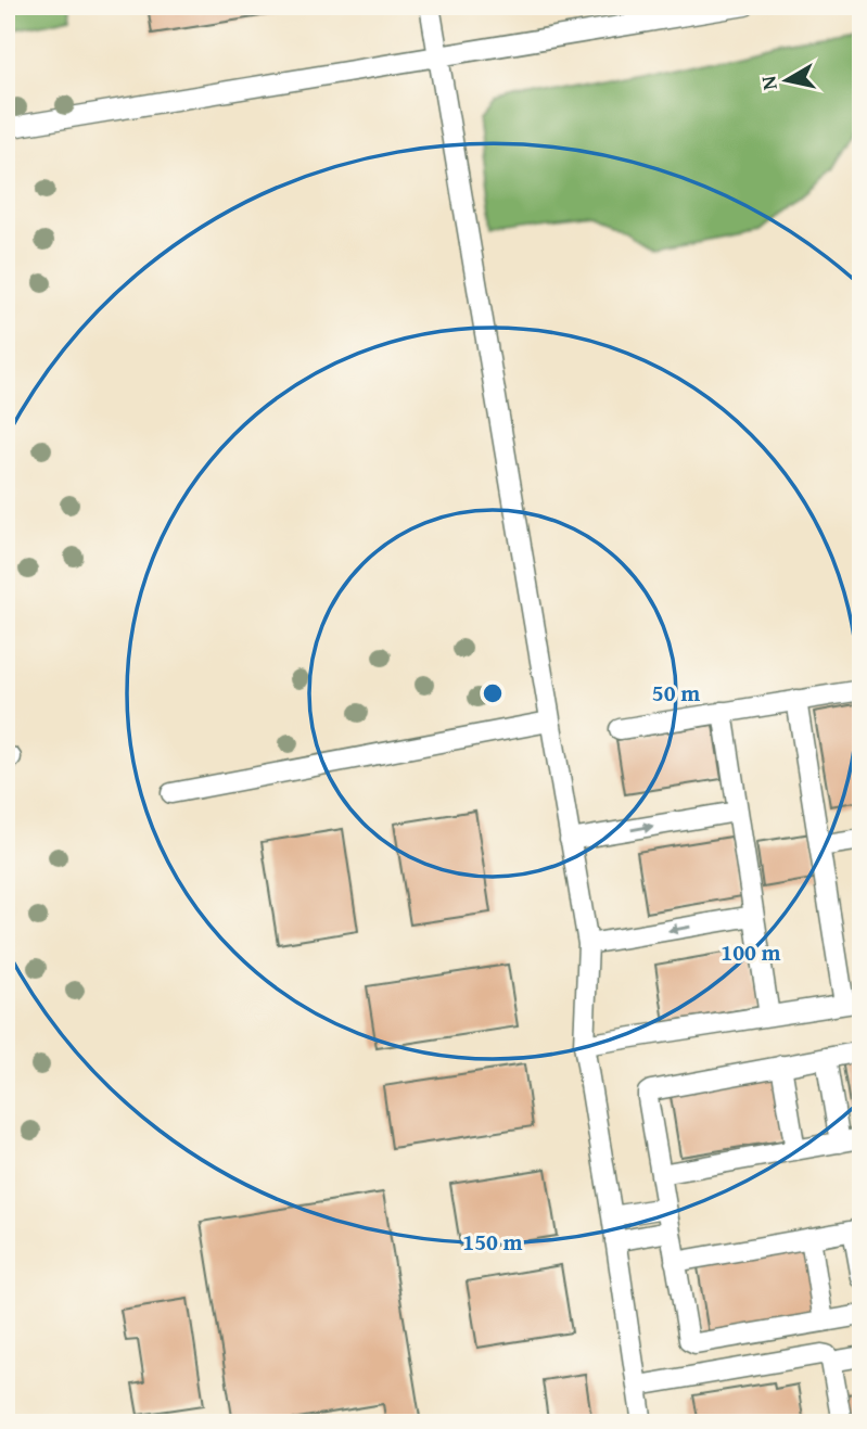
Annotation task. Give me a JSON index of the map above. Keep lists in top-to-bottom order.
{
  "north": "left",
  "rings": ["50 m", "100 m", "150 m"]
}
